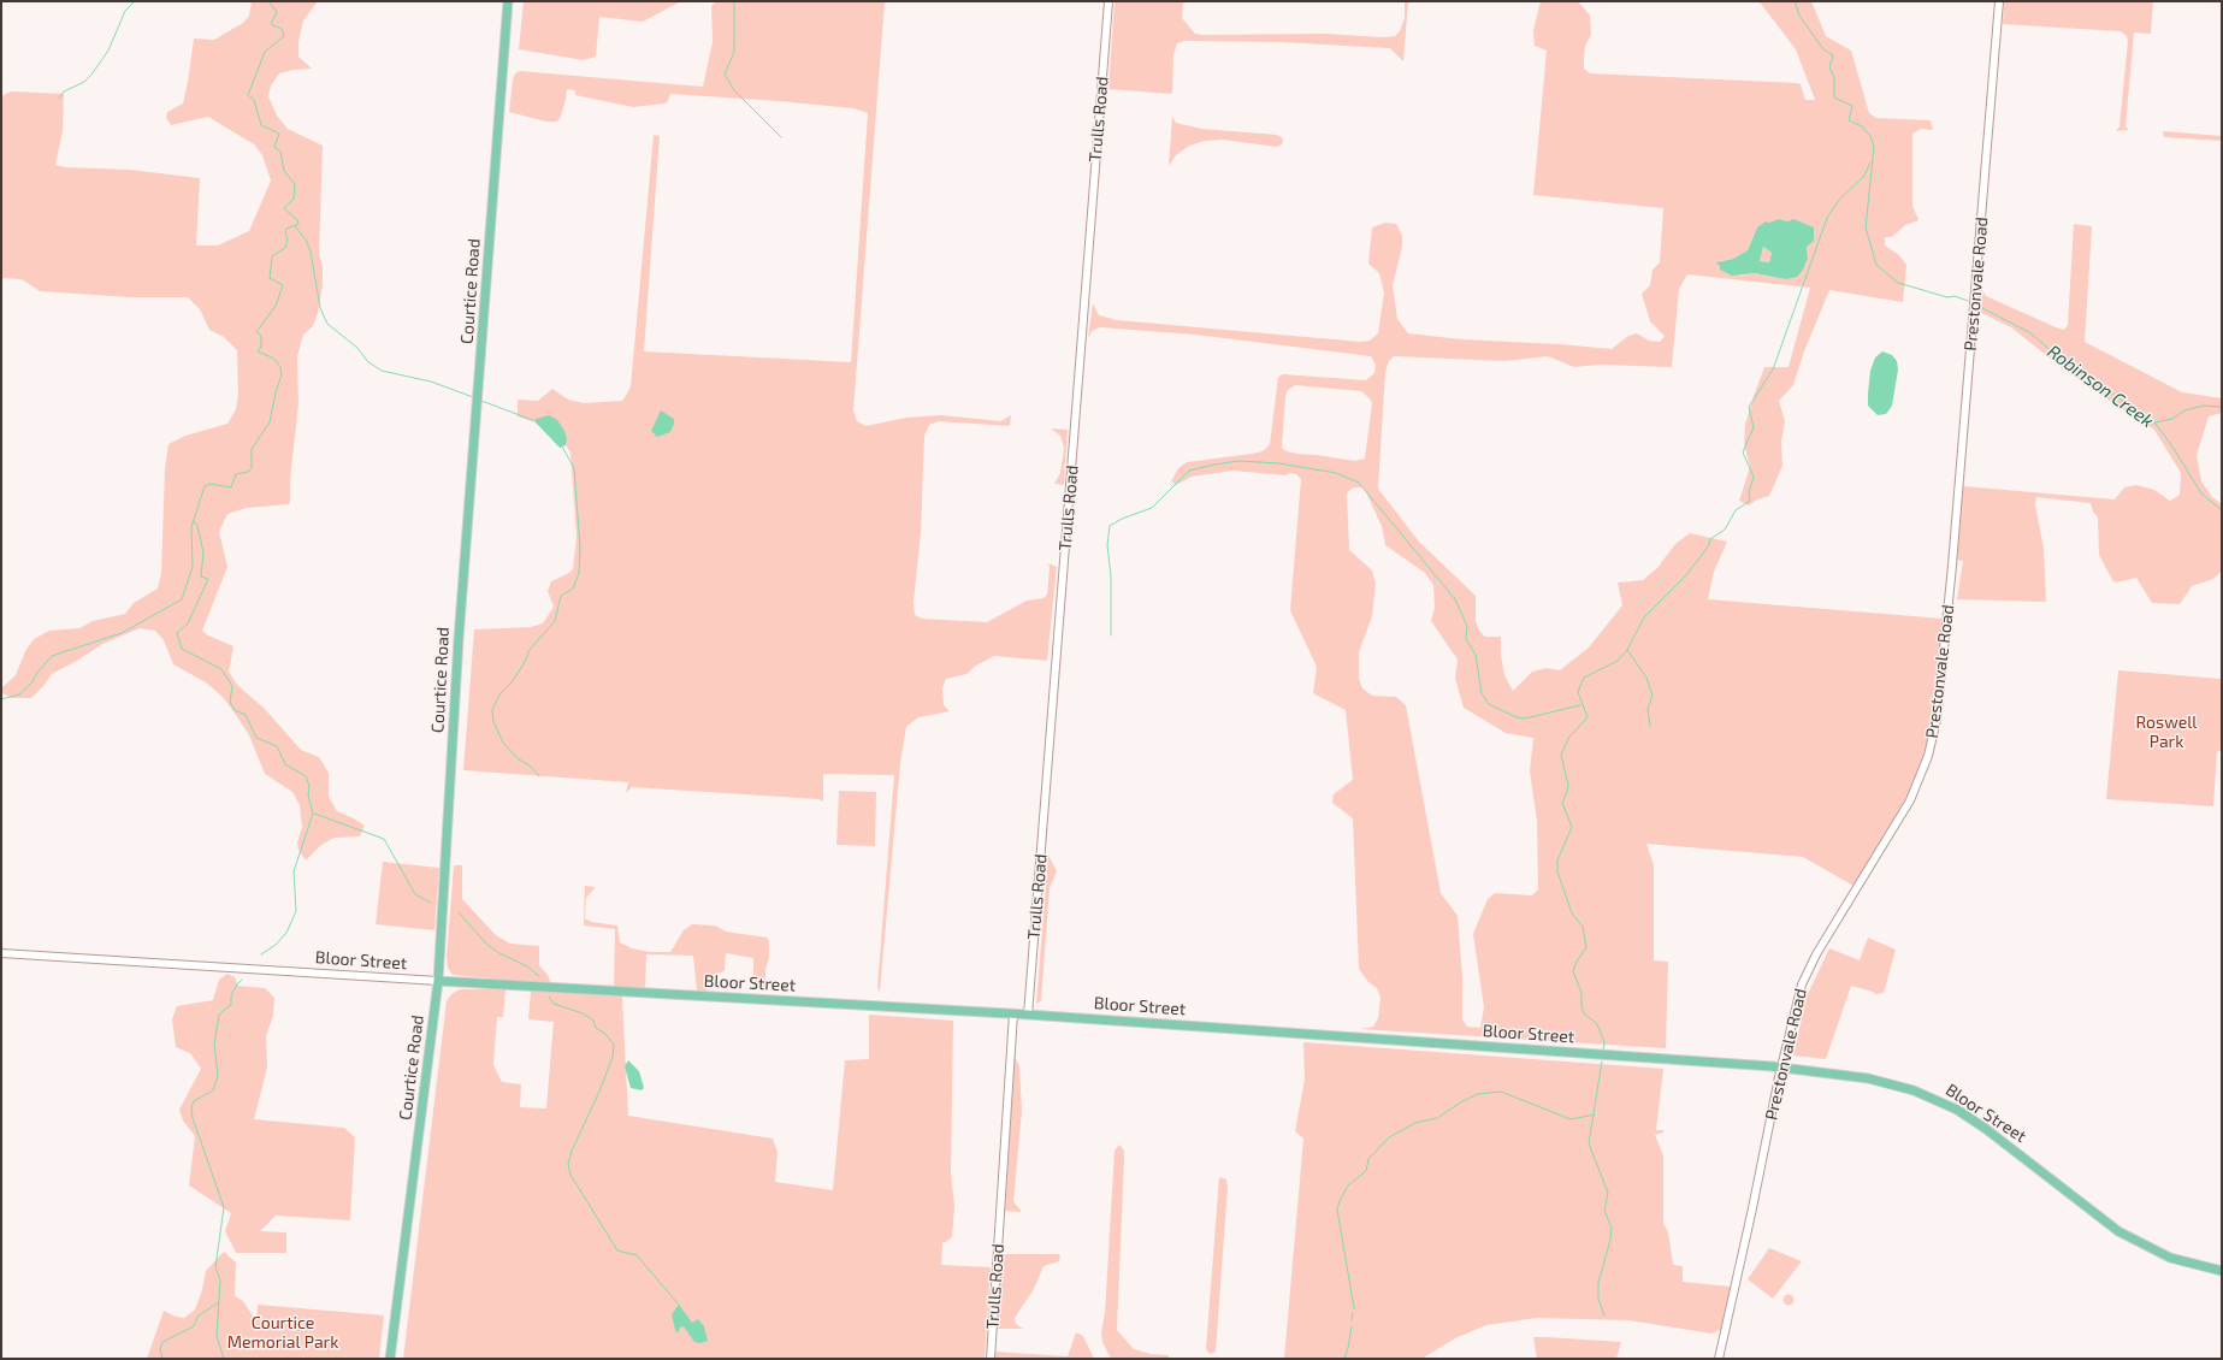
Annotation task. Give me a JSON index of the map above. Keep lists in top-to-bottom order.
{
  "streets": {
    "main road": ["Courtice Road", "Bloor Street"],
    "street": ["Trulls Road", "Prestonvale Road"]
  },
  "crossings": [
    ["Trulls Road", "Bloor Street"],
    ["Prestonvale Road", "Bloor Street"],
    ["Courtice Road", "Bloor Street"]
  ],
  "water": ["Robinson Creek"],
  "parks": ["Roswell Park", "Courtice Memorial Park"]
}
